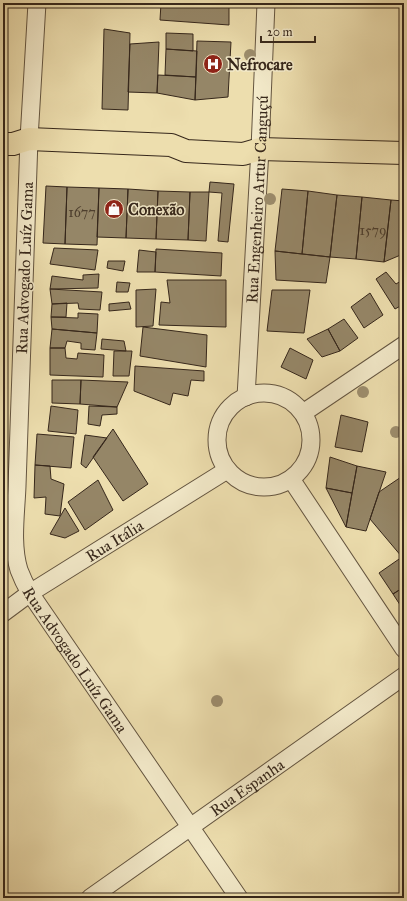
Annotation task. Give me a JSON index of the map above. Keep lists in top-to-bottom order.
{
  "streets": {
    "street": [
      "Rua Engenheiro Artur Canguçú",
      "Rua Advogado Luíz Gama",
      "Rua Itália",
      "Rua Espanha"
    ]
  },
  "crossings": [
    ["Rua Engenheiro Artur Canguçú", "Rua Itália"],
    ["Rua Advogado Luíz Gama", "Rua Itália"],
    ["Rua Advogado Luíz Gama", "Rua Espanha"]
  ],
  "places": {
    "hospital": ["Nefrocare"],
    "shop": ["Conexão"]
  },
  "house_numbers": ["1677", "1579"],
  "scale_bar": "20 m"
}
